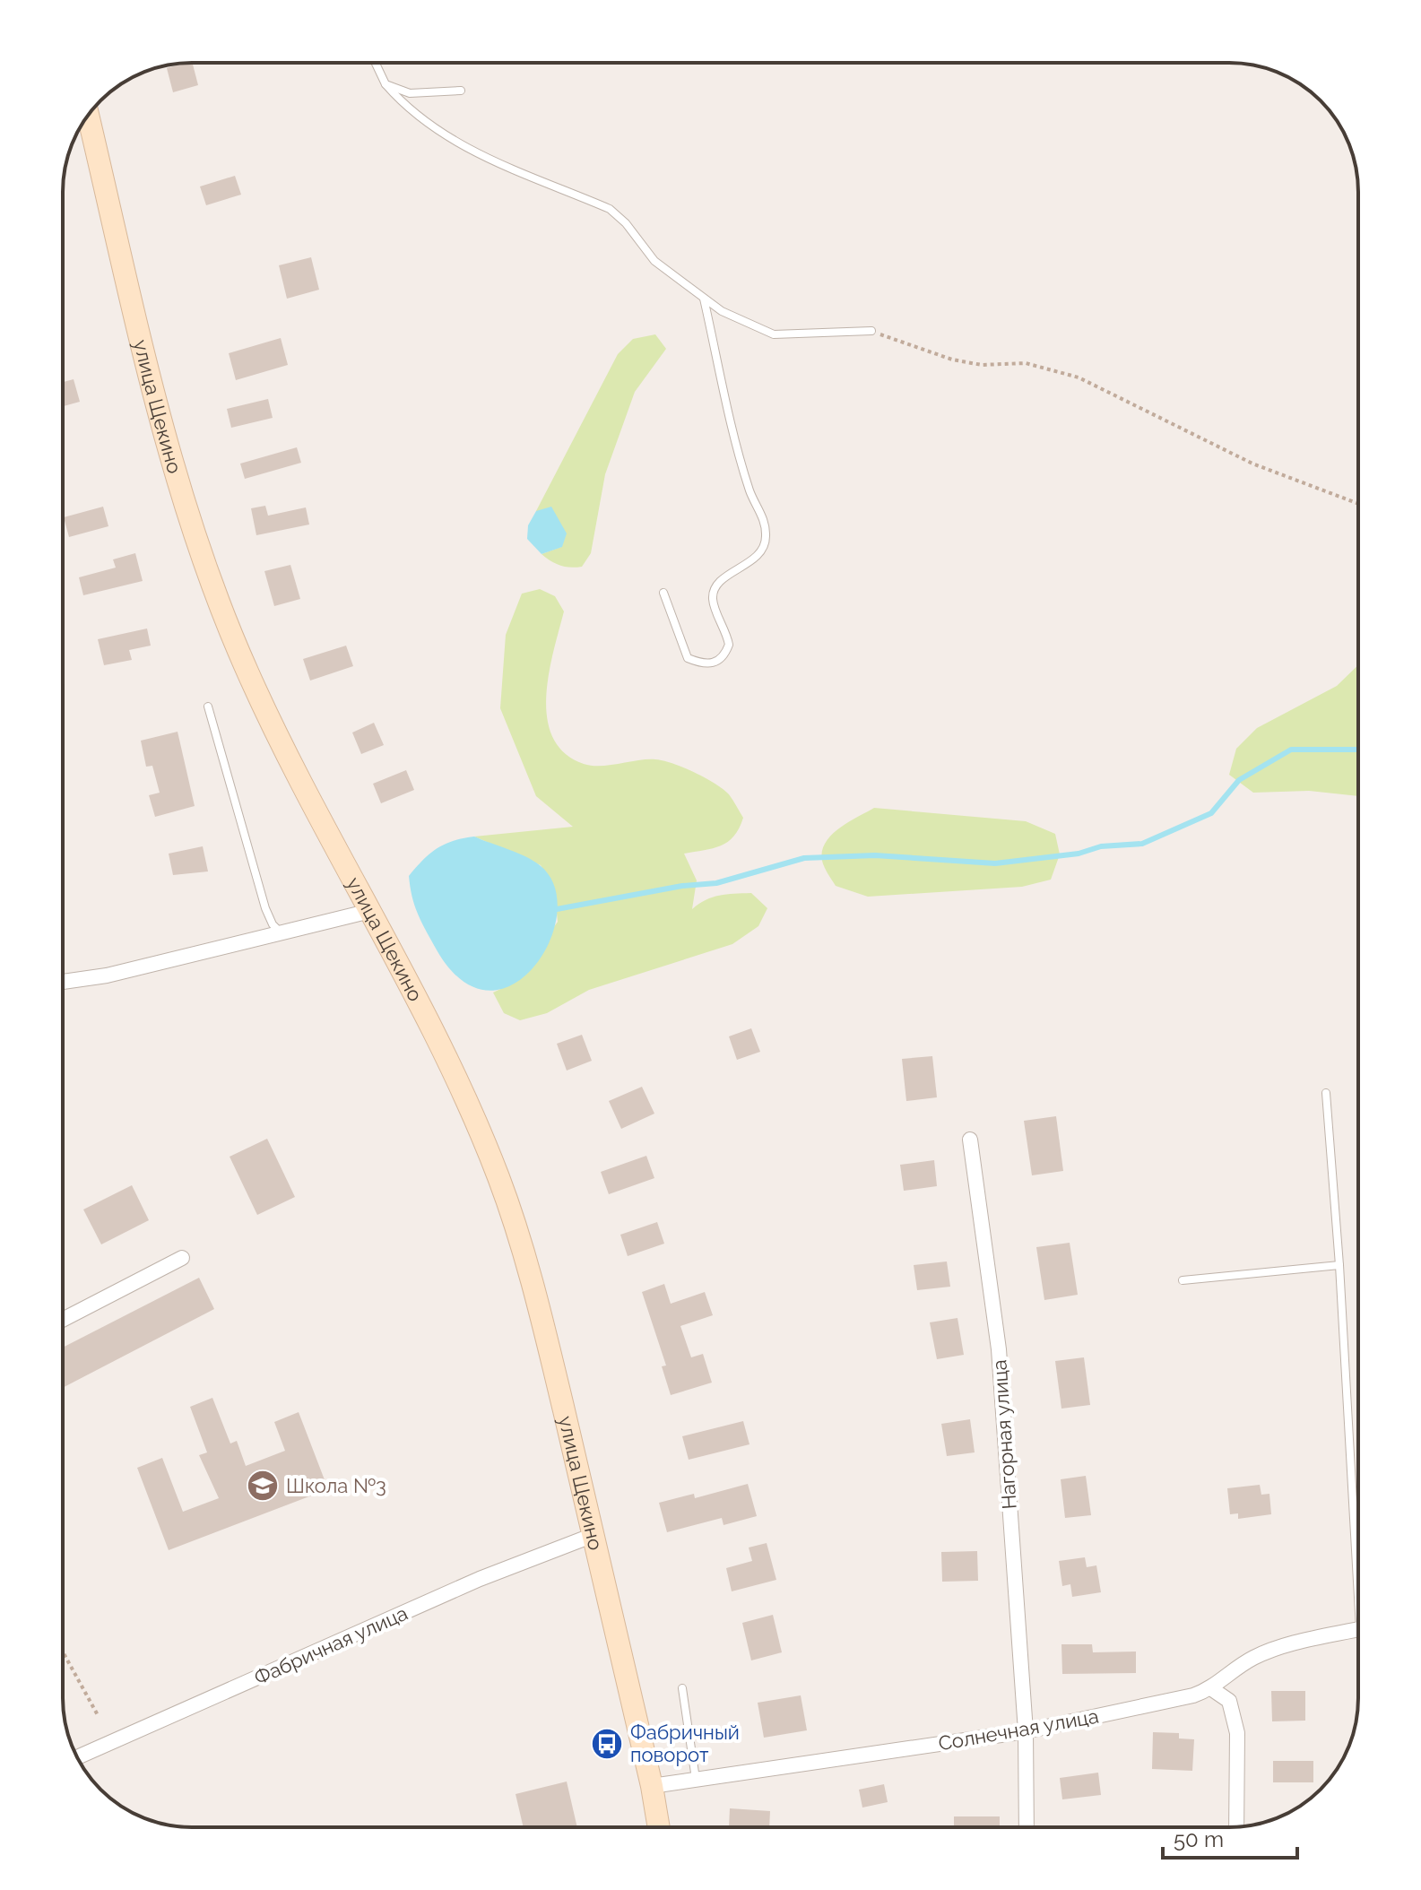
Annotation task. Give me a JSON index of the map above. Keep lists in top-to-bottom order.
{
  "streets": {
    "main road": ["улица Щекино"],
    "street": ["Нагорная улица", "Фабричная улица", "Солнечная улица"]
  },
  "crossings": [
    ["улица Щекино", "Фабричная улица"],
    ["улица Щекино", "Солнечная улица"],
    ["Нагорная улица", "Солнечная улица"]
  ],
  "places": {
    "school or university": ["Школа №3"],
    "bus stop": ["Фабричный поворот"]
  },
  "scale_bar": "50 m"
}
